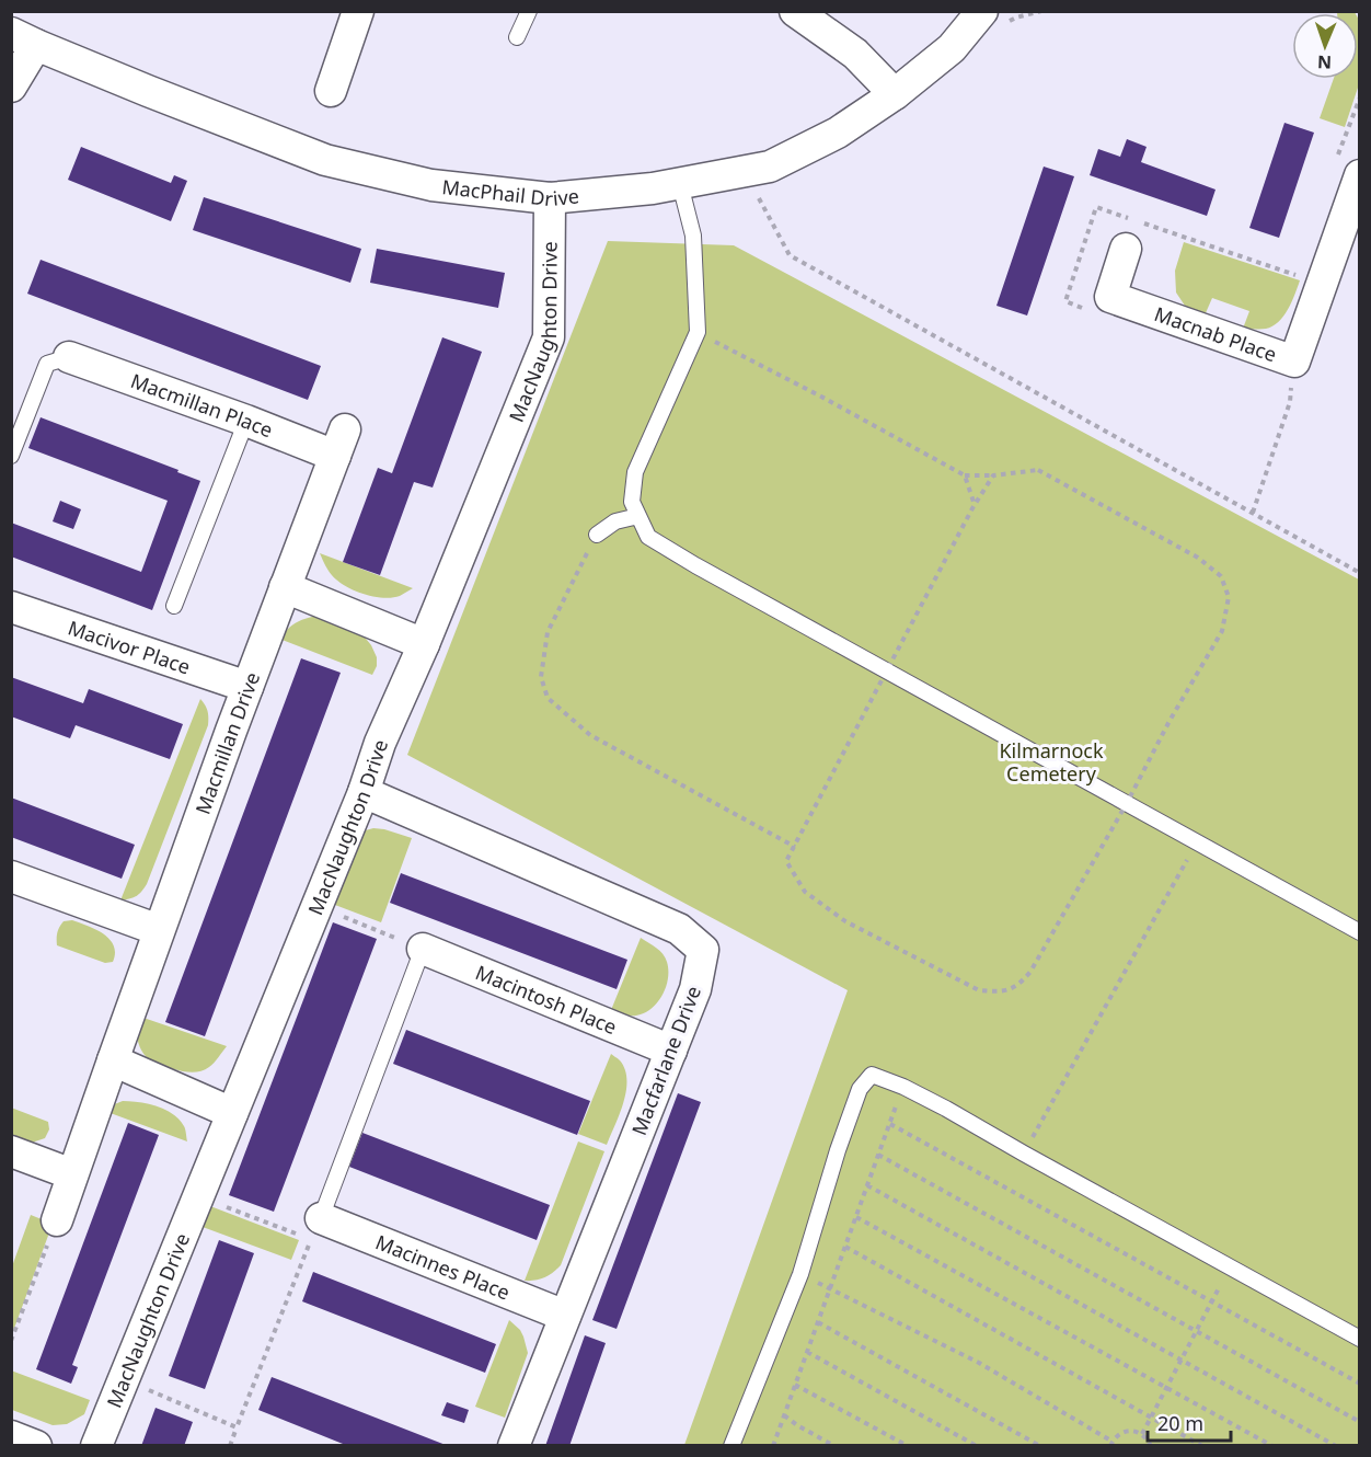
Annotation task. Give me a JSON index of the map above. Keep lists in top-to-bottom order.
{
  "streets": {
    "street": [
      "MacPhail Drive",
      "MacNaughton Drive",
      "Macnab Place",
      "Macmillan Place",
      "Macivor Place",
      "Macmillan Drive",
      "Macintosh Place",
      "Macfarlane Drive",
      "Macinnes Place"
    ]
  },
  "crossings": [
    ["MacPhail Drive", "MacNaughton Drive"],
    ["MacNaughton Drive", "Macfarlane Drive"],
    ["Macmillan Place", "Macmillan Drive"],
    ["Macivor Place", "Macmillan Drive"],
    ["Macintosh Place", "Macfarlane Drive"],
    ["Macfarlane Drive", "Macinnes Place"]
  ],
  "parks": ["Kilmarnock Cemetery"],
  "scale_bar": "20 m",
  "north": "bottom"
}
